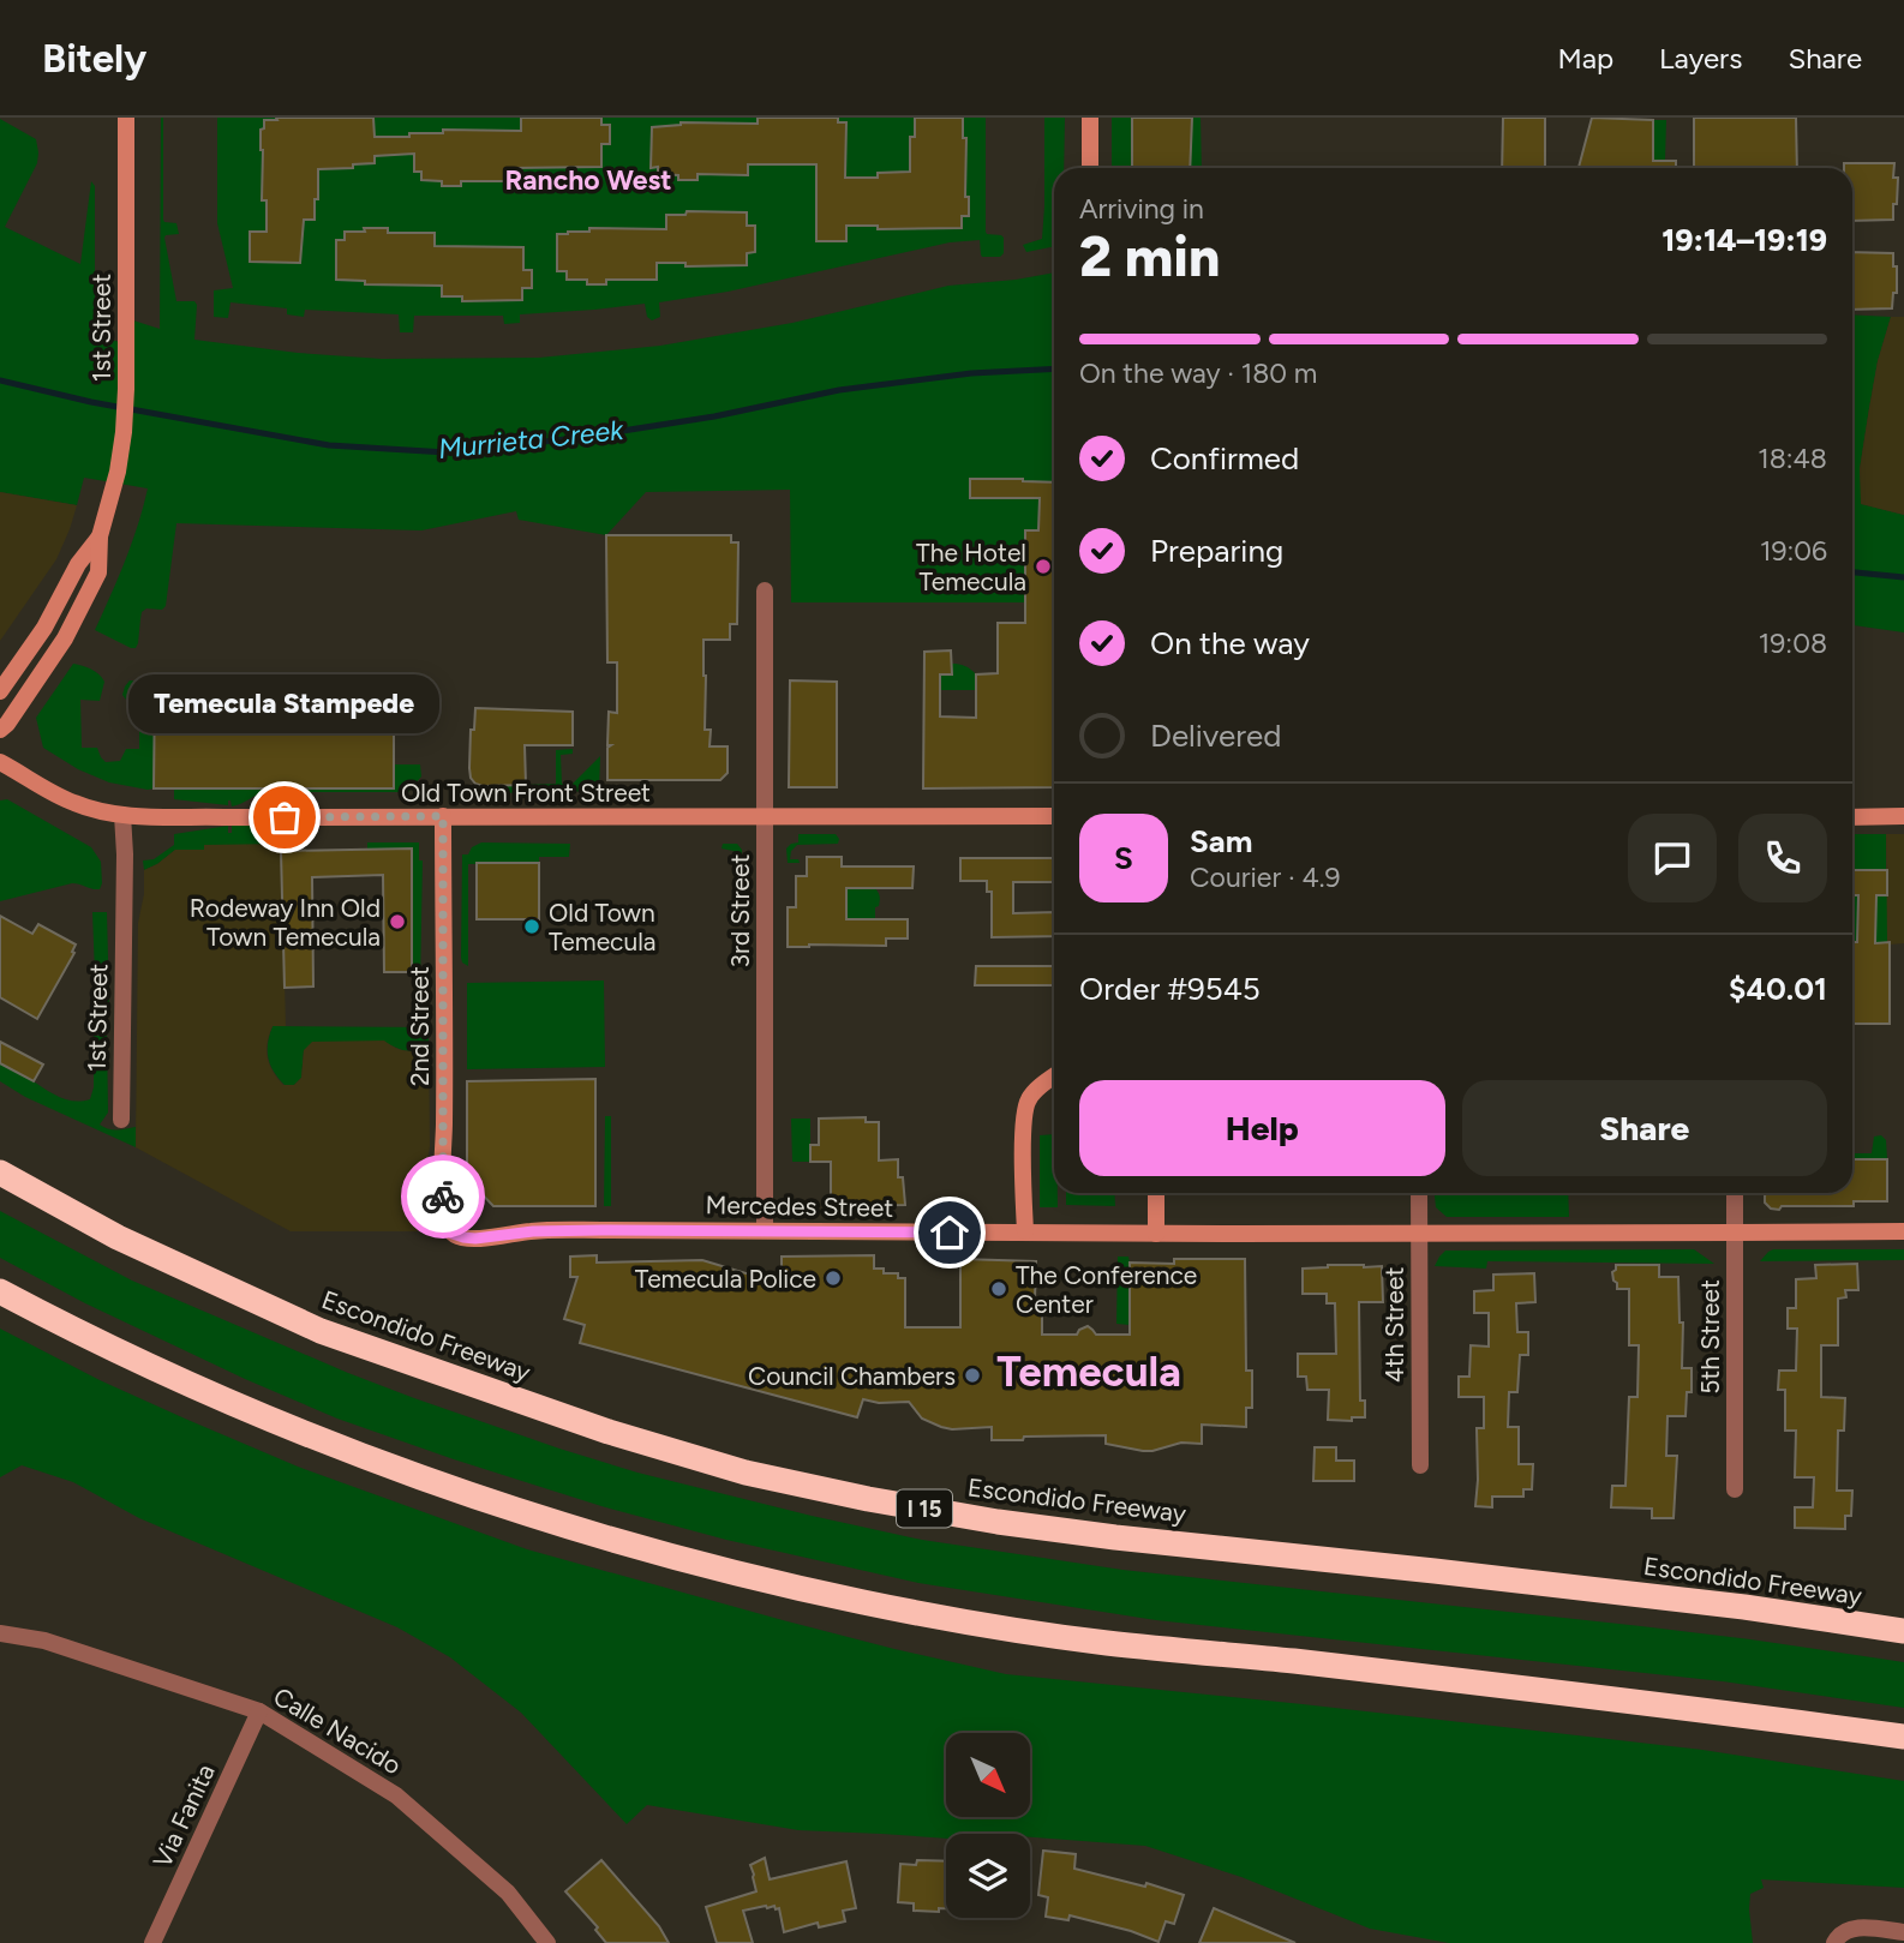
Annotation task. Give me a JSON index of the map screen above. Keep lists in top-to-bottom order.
{
  "streets": {
    "highway": ["Escondido Freeway", "I 15"],
    "street": [
      "1st Street",
      "Old Town Front Street",
      "3rd Street",
      "2nd Street",
      "Mercedes Street",
      "4th Street",
      "5th Street",
      "Calle Nacido",
      "Via Fanita"
    ]
  },
  "crossings": [
    ["1st Street", "Old Town Front Street"],
    ["Old Town Front Street", "3rd Street"],
    ["Old Town Front Street", "2nd Street"],
    ["3rd Street", "Mercedes Street"],
    ["2nd Street", "Mercedes Street"],
    ["Mercedes Street", "4th Street"],
    ["Mercedes Street", "5th Street"],
    ["Calle Nacido", "Via Fanita"]
  ],
  "districts": ["Rancho West", "Temecula"],
  "water": ["Murrieta Creek"],
  "places": [
    "The Hotel Temecula",
    "Temecula Stampede",
    "Rodeway Inn Old Town Temecula",
    "Old Town Temecula",
    "Temecula Police",
    "The Conference Center",
    "Council Chambers"
  ],
  "north": "bottom right",
  "page": {
    "header": "Bitely",
    "nav": ["Map", "Layers", "Share"],
    "heading": ["2 min", "Arriving in", "19:14–19:19"],
    "panel": [
      "Sam",
      "Courier · 4.9",
      "Order #9545",
      "$40.01"
    ],
    "bar": "On the way · 180 m",
    "list": [
      ["Confirmed", "18:48"],
      ["Preparing", "19:06"],
      ["On the way", "19:08"],
      "Delivered"
    ],
    "bubble": "Temecula Stampede",
    "round": "S",
    "buttons": ["Help", "Share"]
  }
}
